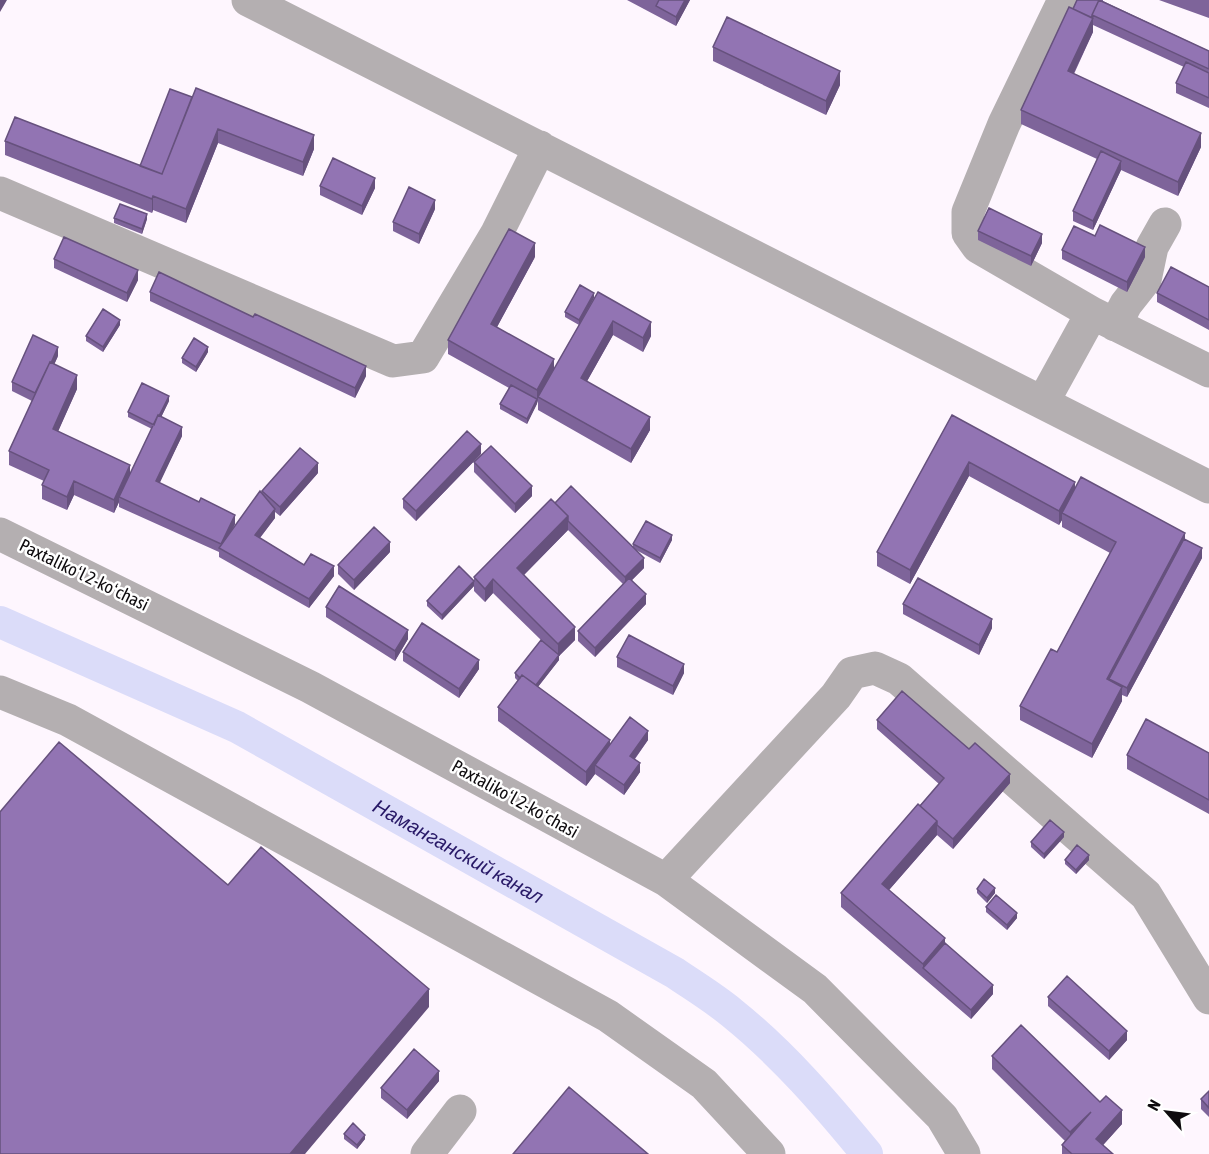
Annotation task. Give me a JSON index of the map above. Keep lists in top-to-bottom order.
{
  "streets": {
    "street": ["Paxtalikoʻl 2-koʻchasi"]
  },
  "water": ["Наманганский канал"],
  "north": "top left"
}
